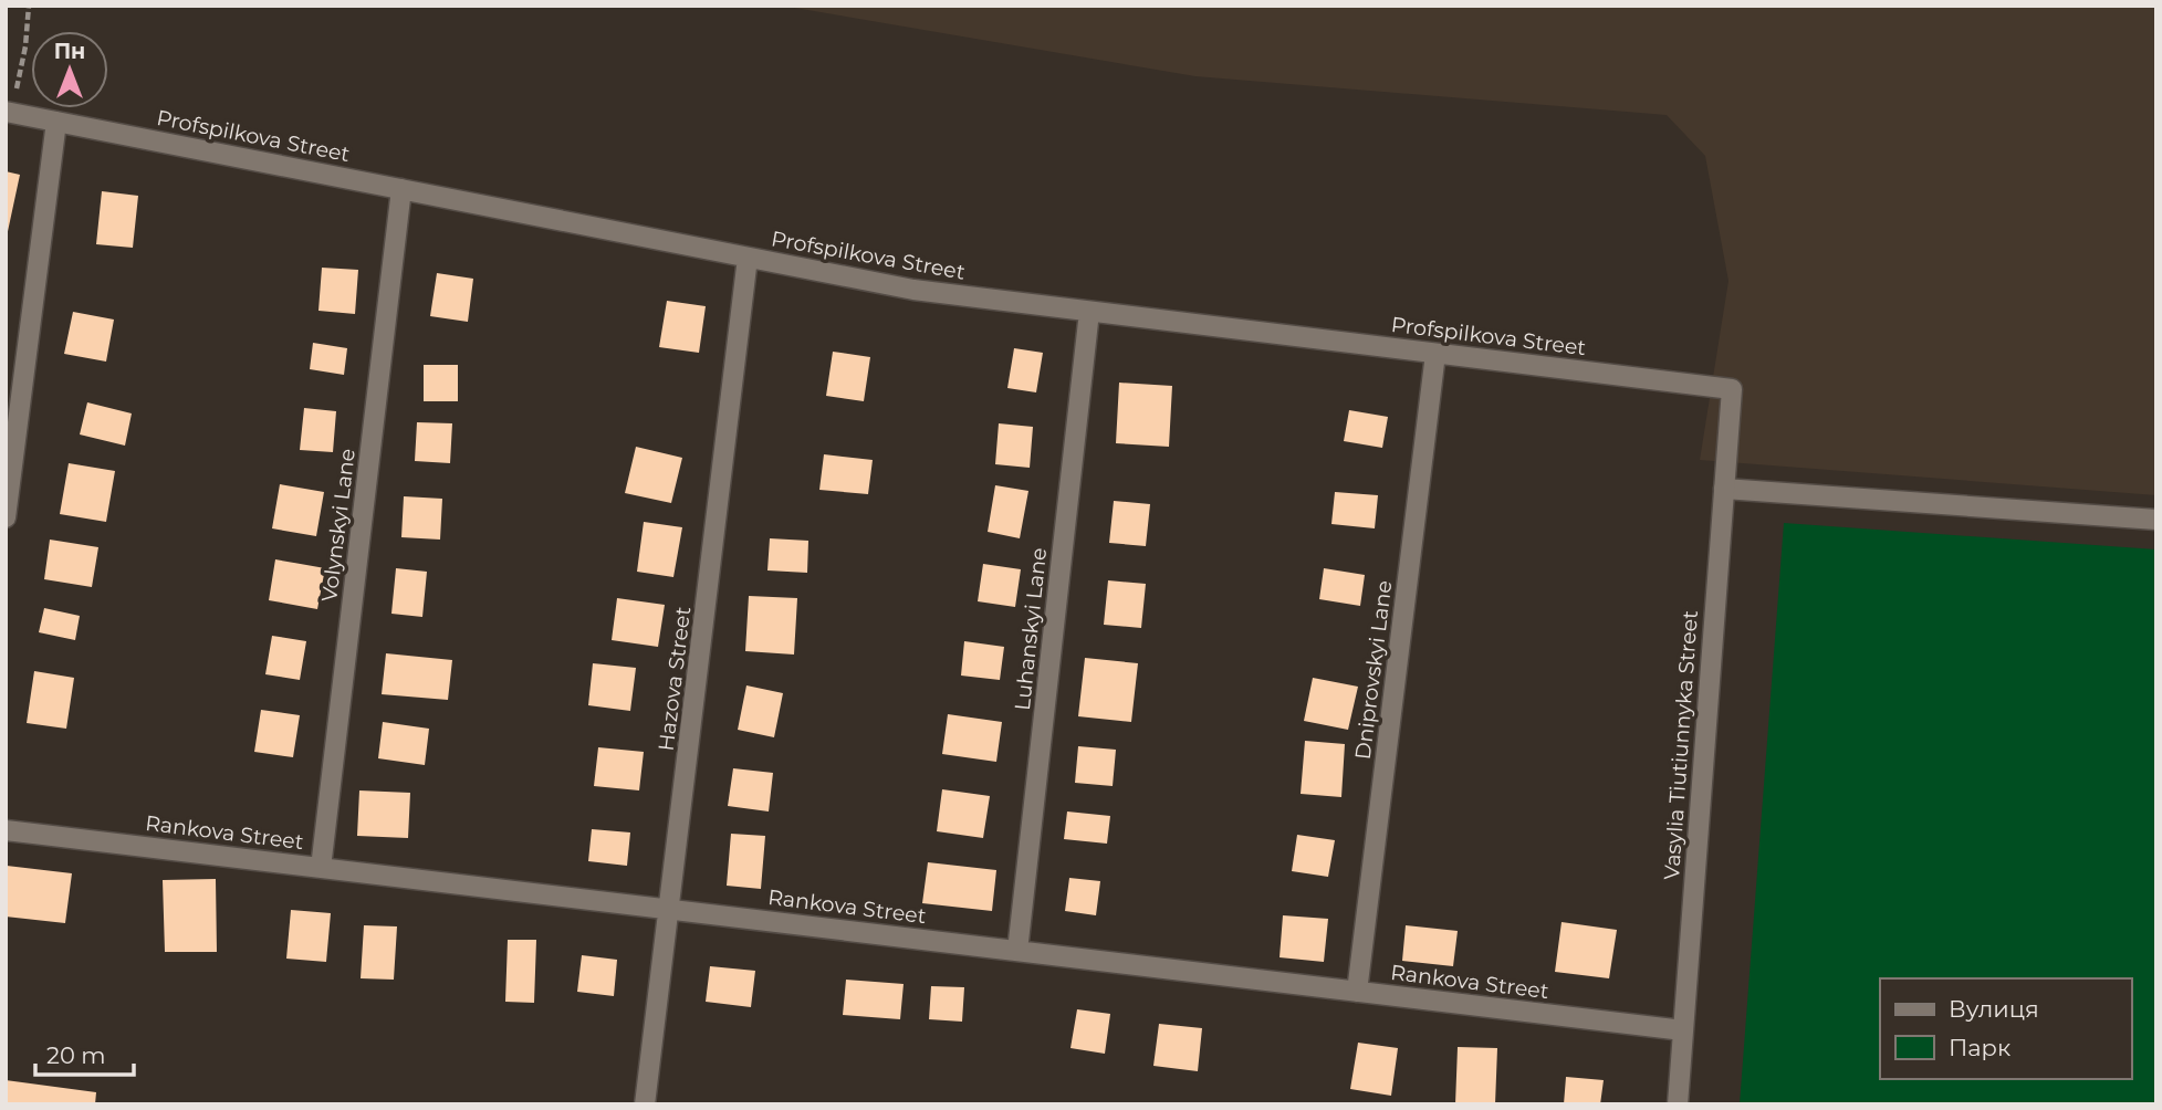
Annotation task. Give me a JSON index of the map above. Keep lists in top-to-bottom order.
{
  "streets": {
    "street": [
      "Profspilkova Street",
      "Volynskyi Lane",
      "Luhanskyi Lane",
      "Dniprovskyi Lane",
      "Hazova Street",
      "Vasylia Tiutiunnyka Street",
      "Rankova Street"
    ]
  },
  "crossings": [
    ["Profspilkova Street", "Volynskyi Lane"],
    ["Profspilkova Street", "Luhanskyi Lane"],
    ["Profspilkova Street", "Dniprovskyi Lane"],
    ["Profspilkova Street", "Hazova Street"],
    ["Profspilkova Street", "Vasylia Tiutiunnyka Street"],
    ["Volynskyi Lane", "Rankova Street"],
    ["Luhanskyi Lane", "Rankova Street"],
    ["Dniprovskyi Lane", "Rankova Street"],
    ["Hazova Street", "Rankova Street"],
    ["Vasylia Tiutiunnyka Street", "Rankova Street"]
  ],
  "legend": ["Вулиця", "Парк"],
  "scale_bar": "20 m",
  "north": "top"
}
